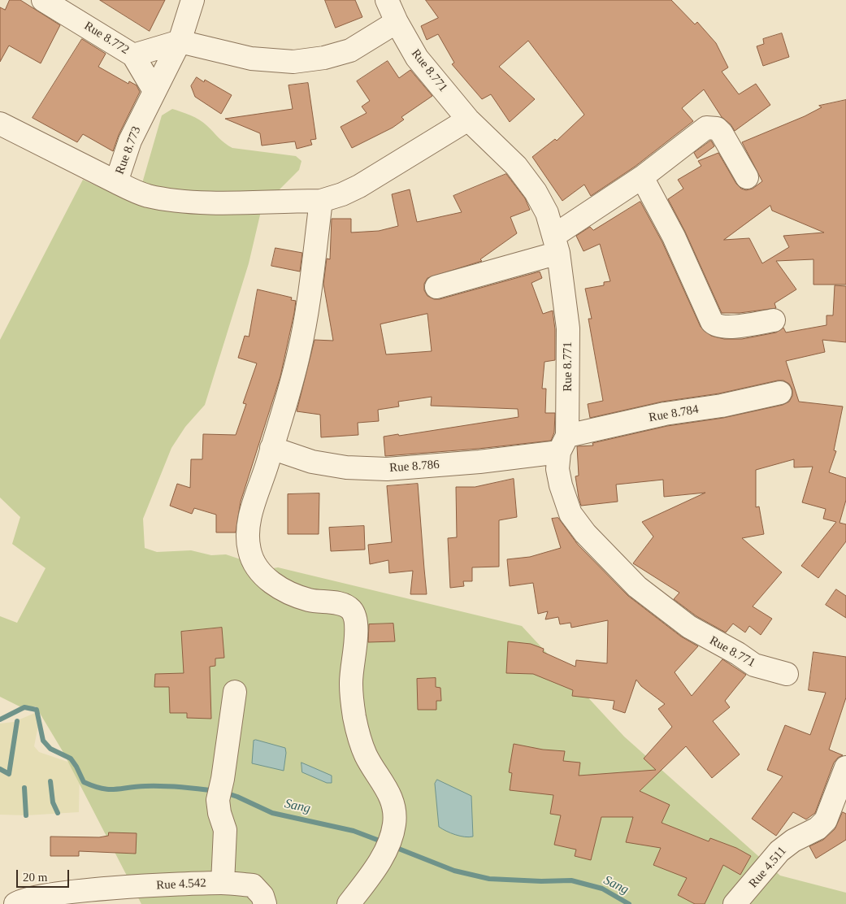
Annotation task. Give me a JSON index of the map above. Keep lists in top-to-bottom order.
{
  "streets": {
    "street": [
      "Rue 8.772",
      "Rue 8.771",
      "Rue 8.773",
      "Rue 8.784",
      "Rue 8.786",
      "Rue 4.511",
      "Rue 4.542"
    ]
  },
  "crossings": [
    ["Rue 8.772", "Rue 8.773"],
    ["Rue 8.771", "Rue 8.784"],
    ["Rue 8.771", "Rue 8.786"],
    ["Rue 8.784", "Rue 8.786"]
  ],
  "water": ["Sang"],
  "scale_bar": "20 m"
}
